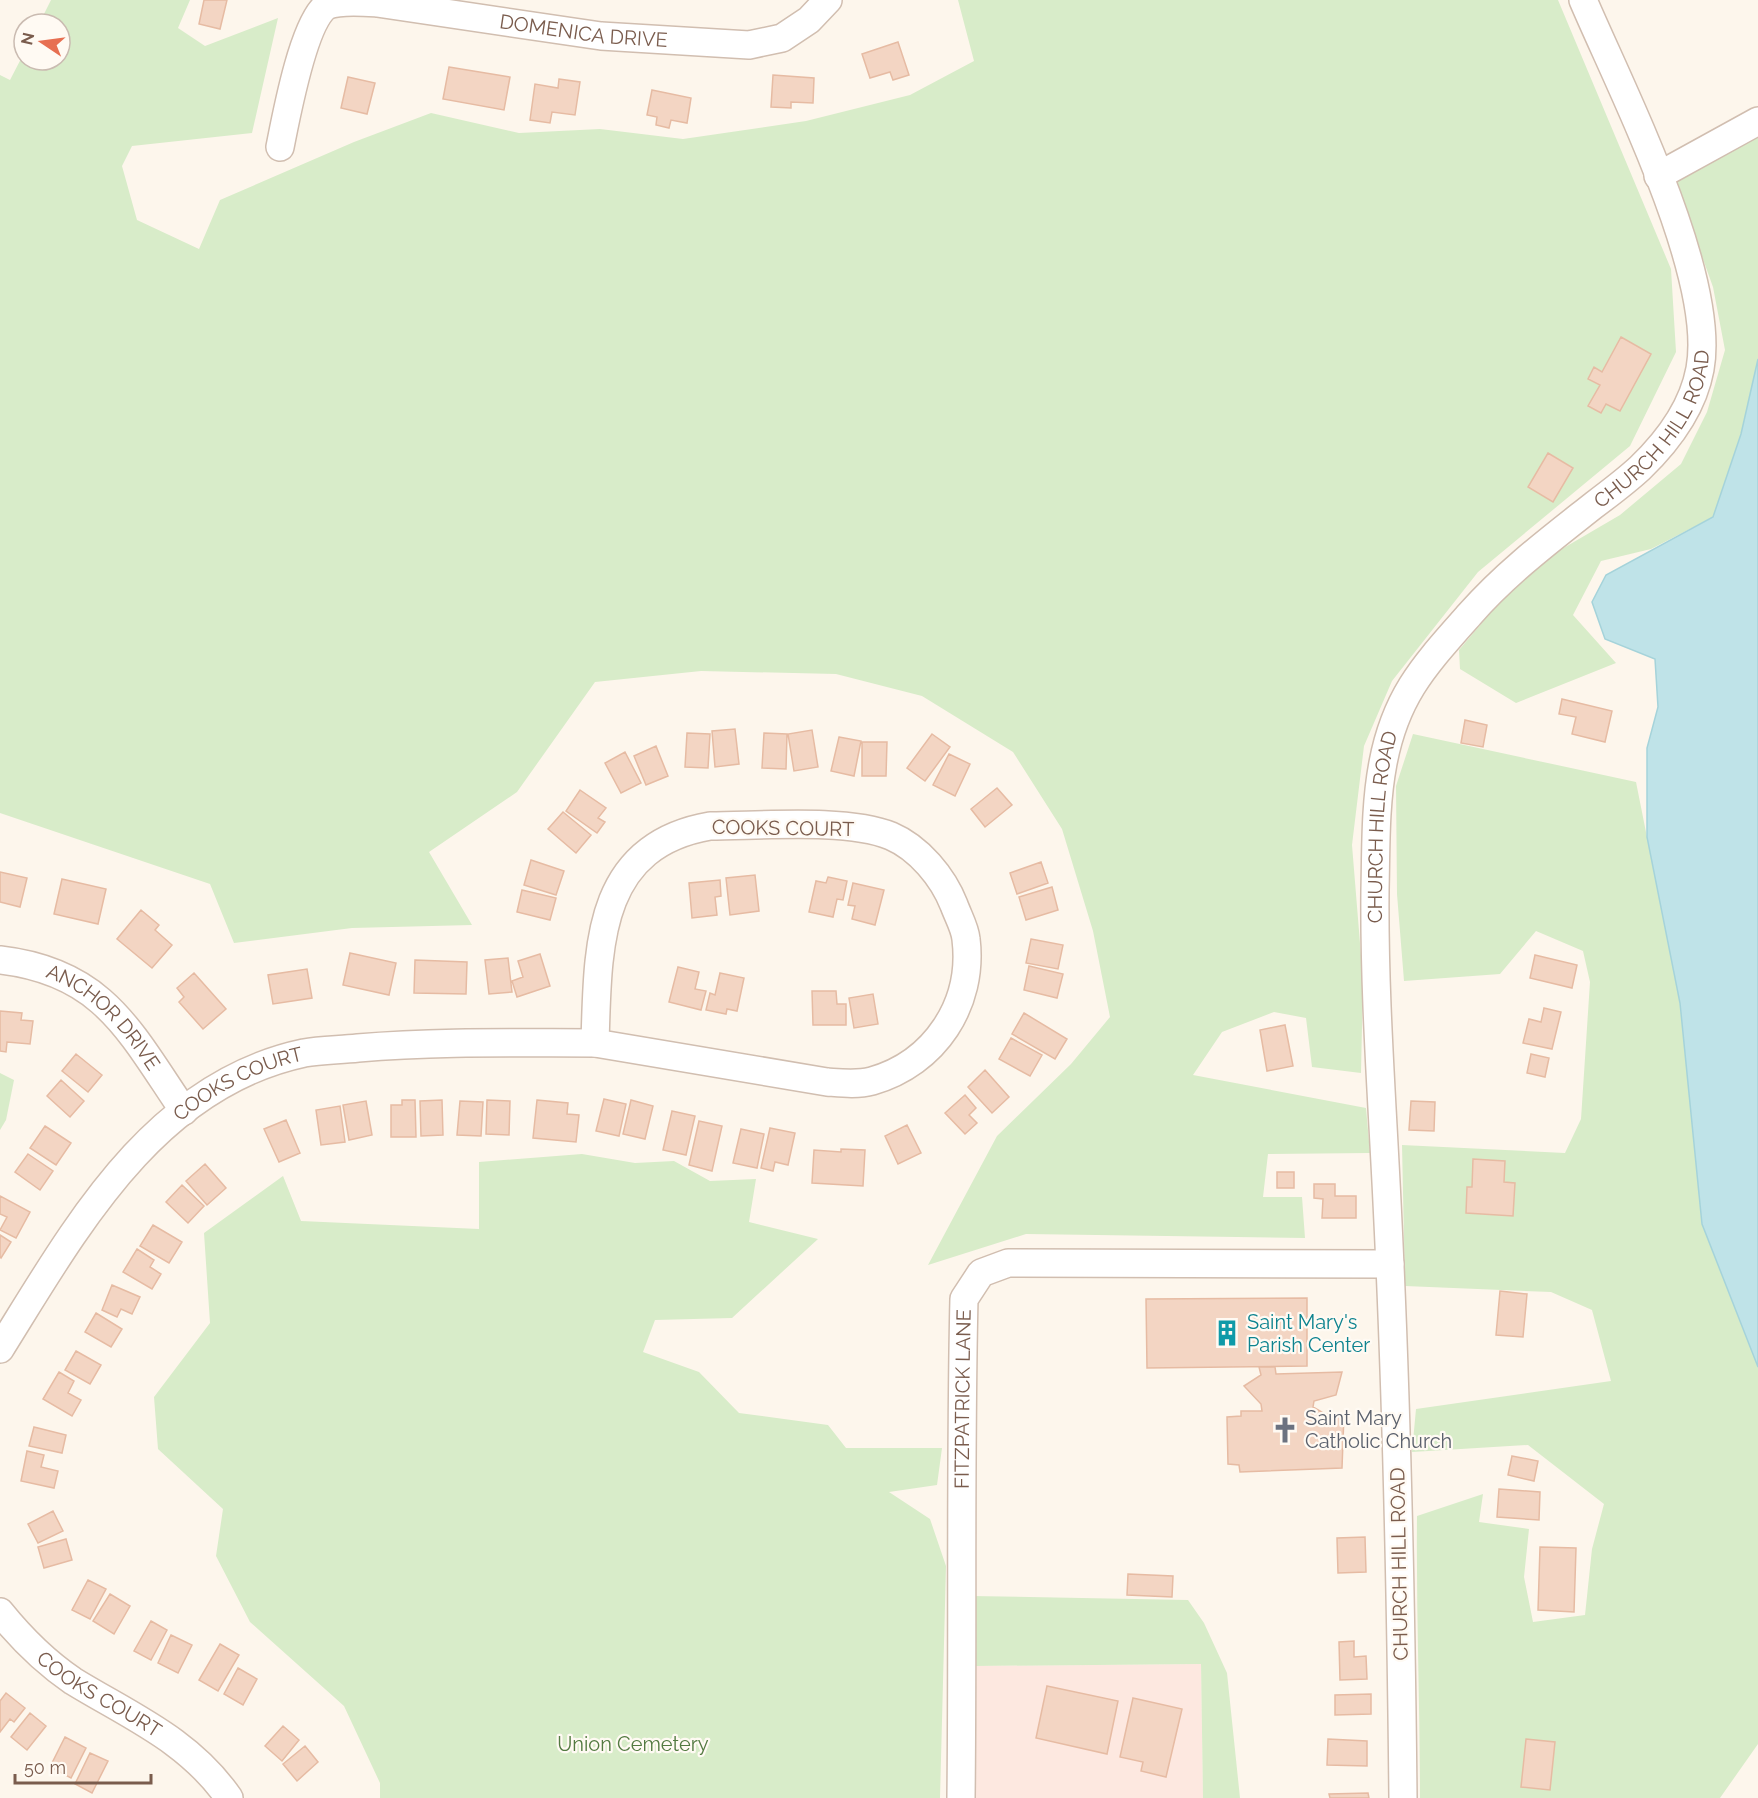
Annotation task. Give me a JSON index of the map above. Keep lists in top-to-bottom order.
{
  "streets": {
    "street": [
      "DOMENICA DRIVE",
      "CHURCH HILL ROAD",
      "COOKS COURT",
      "ANCHOR DRIVE",
      "FITZPATRICK LANE"
    ]
  },
  "crossings": [
    ["CHURCH HILL ROAD", "FITZPATRICK LANE"],
    ["COOKS COURT", "ANCHOR DRIVE"]
  ],
  "parks": ["Union Cemetery"],
  "places": {
    "building": ["Saint Mary's Parish Center"],
    "church": ["Saint Mary Catholic Church"]
  },
  "scale_bar": "50 m",
  "north": "left"
}
